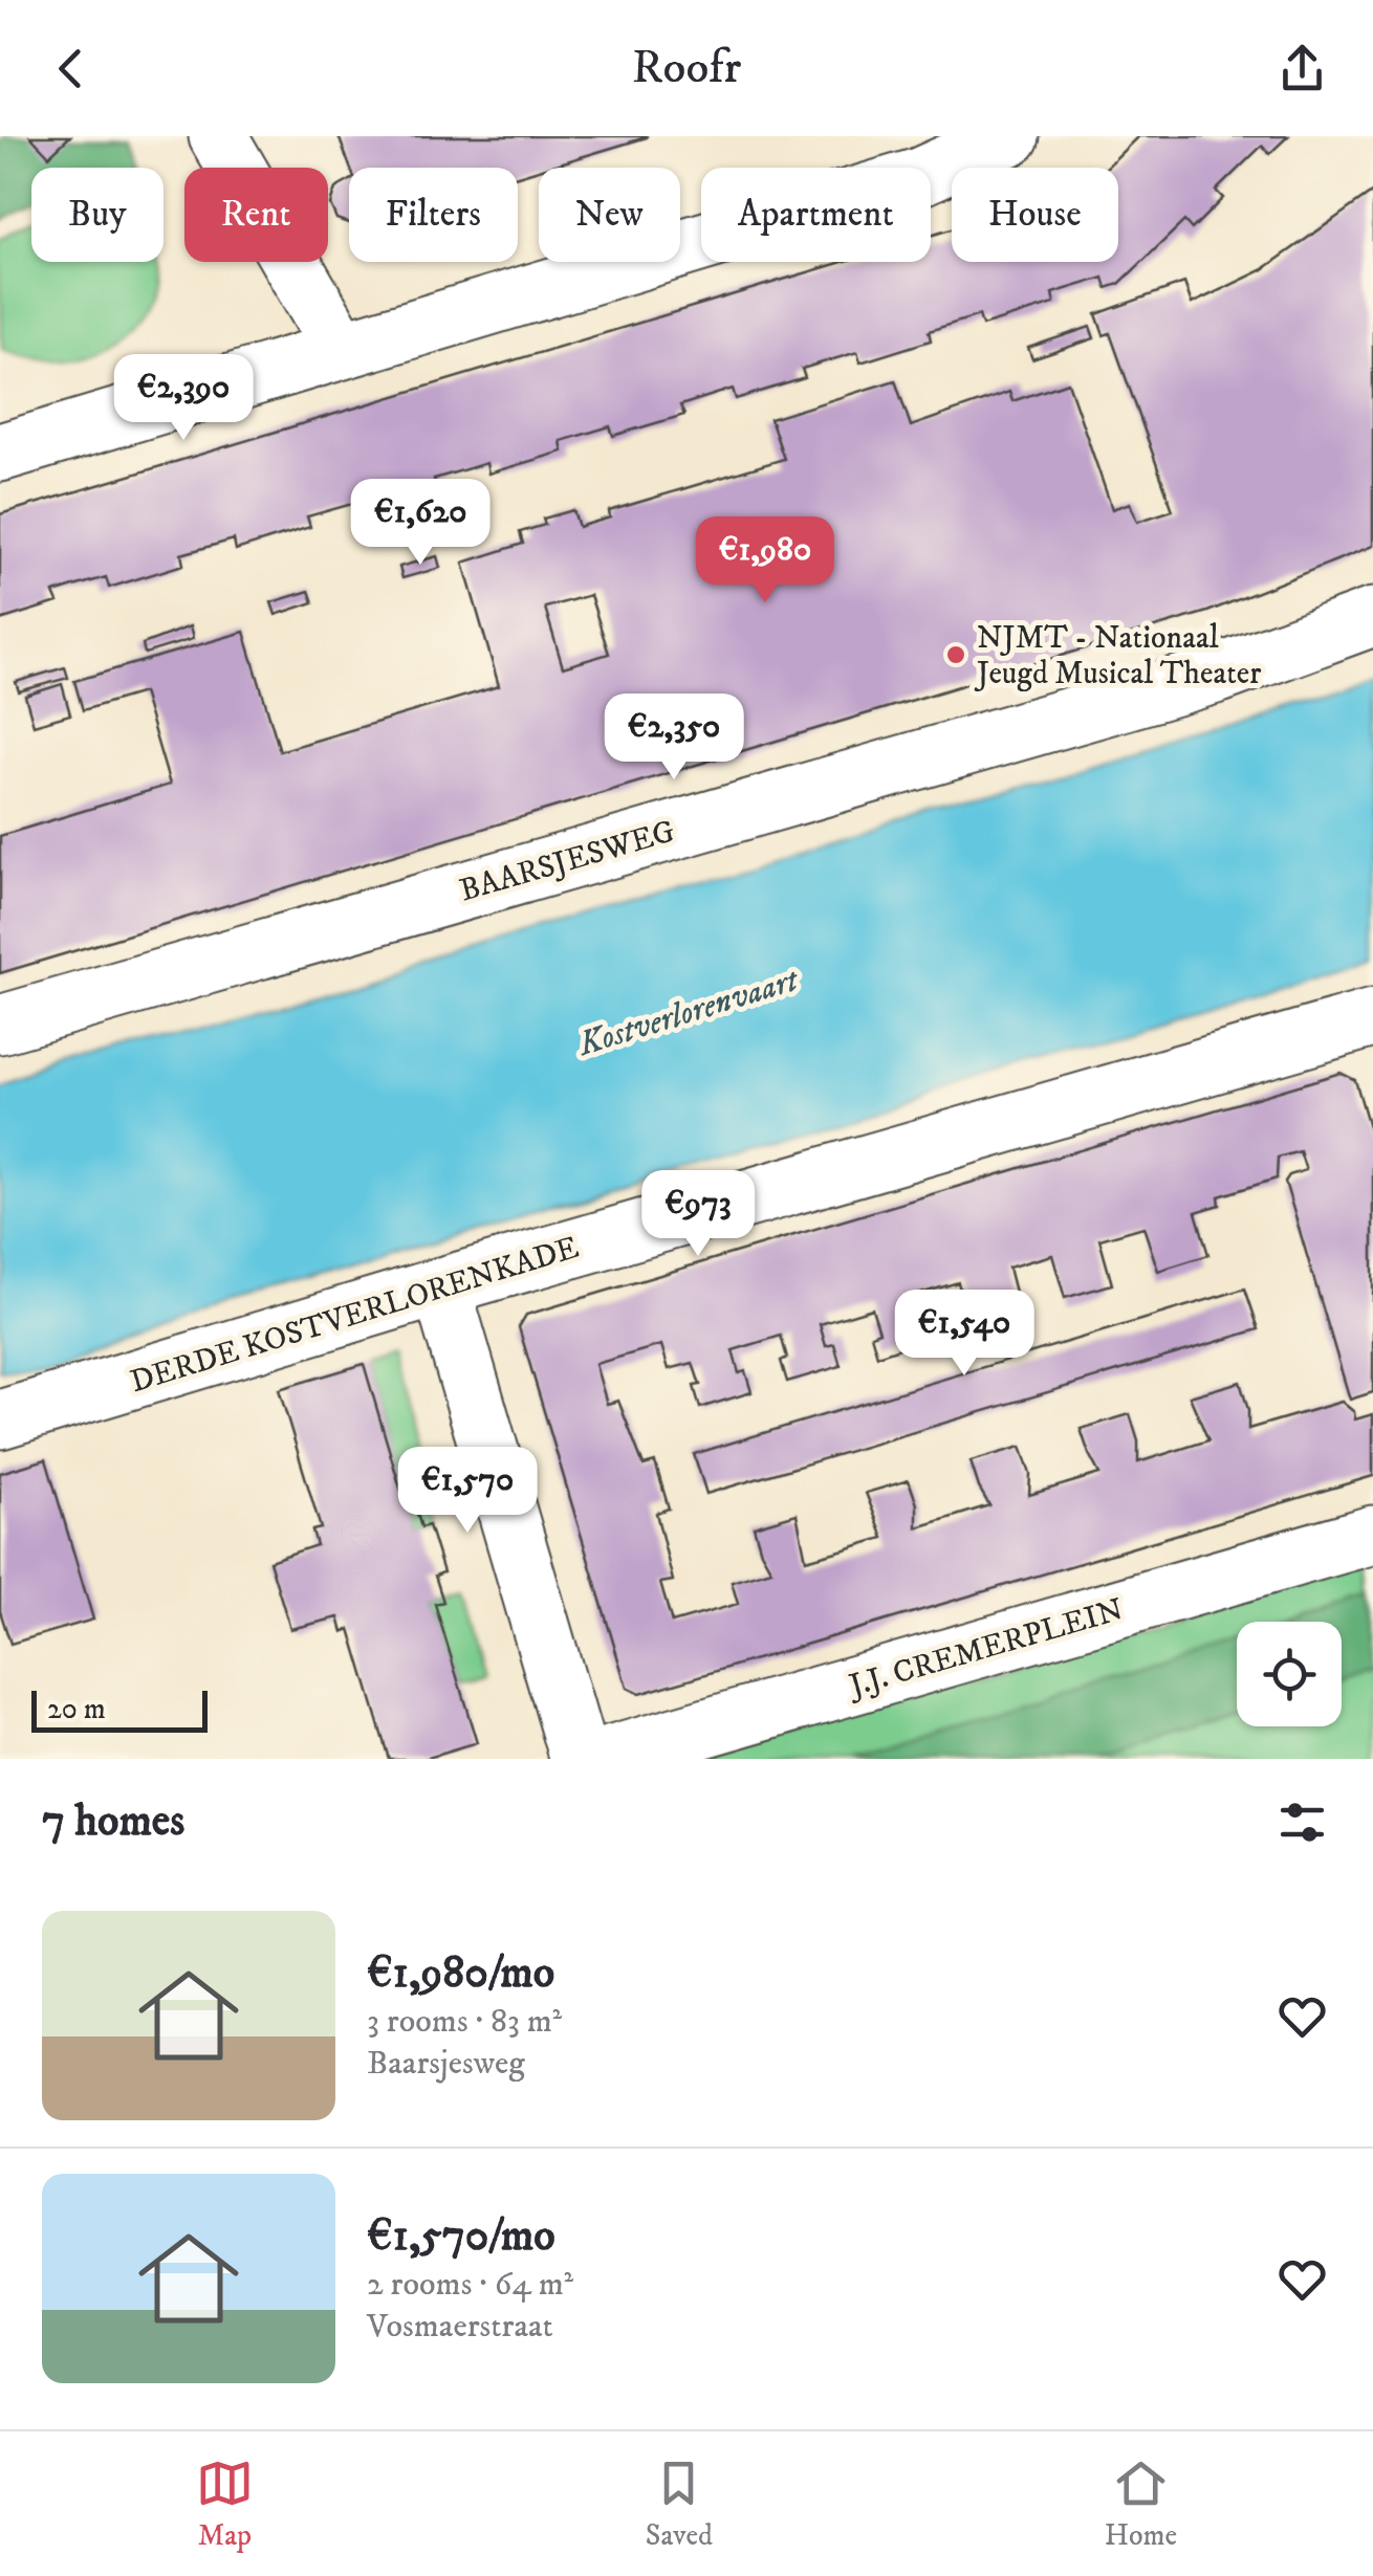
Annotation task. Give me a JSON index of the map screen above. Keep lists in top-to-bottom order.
{
  "streets": {
    "street": ["BAARSJESWEG", "DERDE KOSTVERLORENKADE", "J.J. CREMERPLEIN"]
  },
  "water": ["Kostverlorenvaart"],
  "places": ["NJMT - Nationaal Jeugd Musical Theater"],
  "scale_bar": "20 m",
  "page": {
    "header": "Roofr",
    "chip": [
      "Buy",
      "Rent",
      "Filters",
      "New",
      "Apartment",
      "House"
    ],
    "price": [
      "€2,390",
      "€1,620",
      "€1,980",
      "€2,350",
      "€973",
      "€1,540",
      "€1,570"
    ],
    "scale": "20 m",
    "heading": "7 homes",
    "list": [
      {
        "name": "€1,980/mo",
        "note": "3 rooms · 83 m² · Baarsjesweg"
      },
      {
        "name": "€1,570/mo",
        "note": "2 rooms · 64 m² · Vosmaerstraat"
      }
    ],
    "tabs": ["Map", "Saved", "Home"]
  }
}
